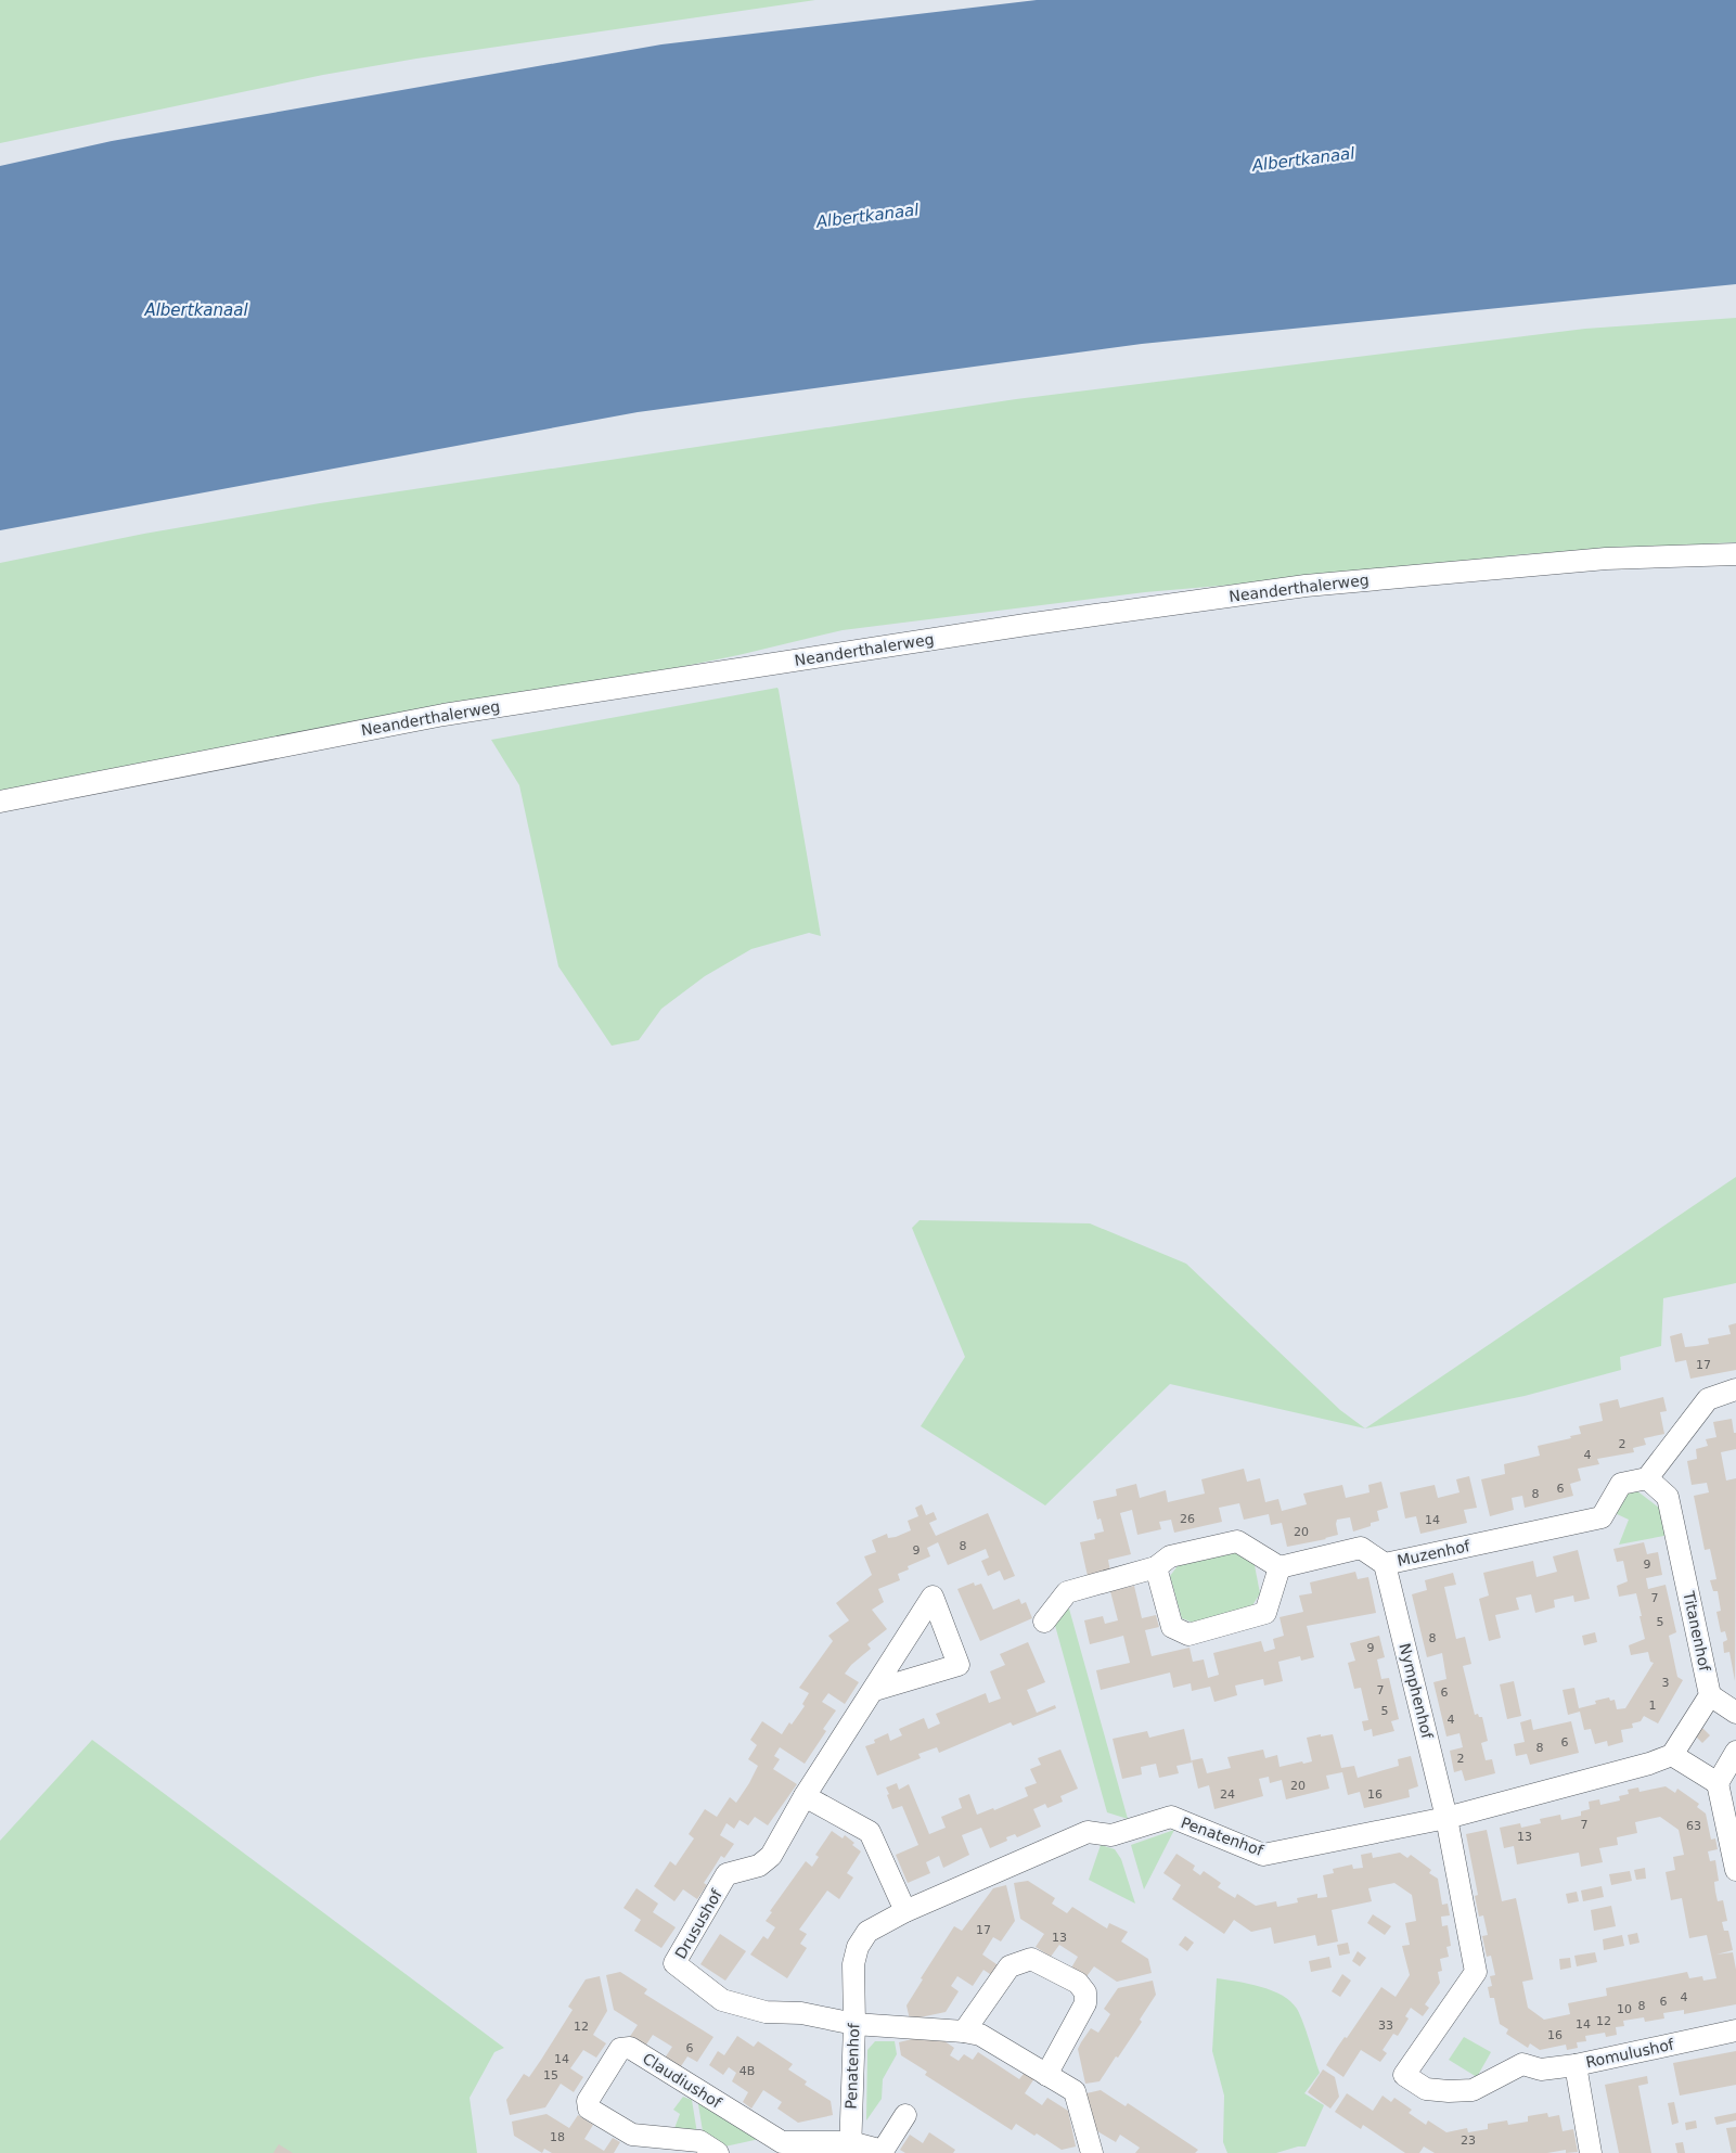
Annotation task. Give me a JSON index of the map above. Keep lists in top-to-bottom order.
{
  "streets": {
    "street": [
      "Neanderthalerweg",
      "Muzenhof",
      "Titanenhof",
      "Nymphenhof",
      "Penatenhof",
      "Drusushof",
      "Romulushof",
      "Claudiushof"
    ]
  },
  "crossings": [
    ["Muzenhof", "Titanenhof"],
    ["Muzenhof", "Nymphenhof"],
    ["Nymphenhof", "Penatenhof"],
    ["Nymphenhof", "Romulushof"],
    ["Penatenhof", "Drusushof"],
    ["Penatenhof", "Romulushof"],
    ["Penatenhof", "Claudiushof"]
  ],
  "water": ["Albertkanaal"],
  "house_numbers": [
    "17",
    "2",
    "4",
    "6",
    "8",
    "26",
    "14",
    "20",
    "8",
    "9",
    "9",
    "7",
    "5",
    "8",
    "9",
    "3",
    "7",
    "6",
    "1",
    "5",
    "4",
    "6",
    "8",
    "2",
    "20",
    "24",
    "16",
    "7",
    "63",
    "13",
    "17",
    "13",
    "4",
    "6",
    "8",
    "10",
    "12",
    "14",
    "33",
    "12",
    "16",
    "6",
    "14",
    "4B",
    "15",
    "18",
    "23"
  ]
}
